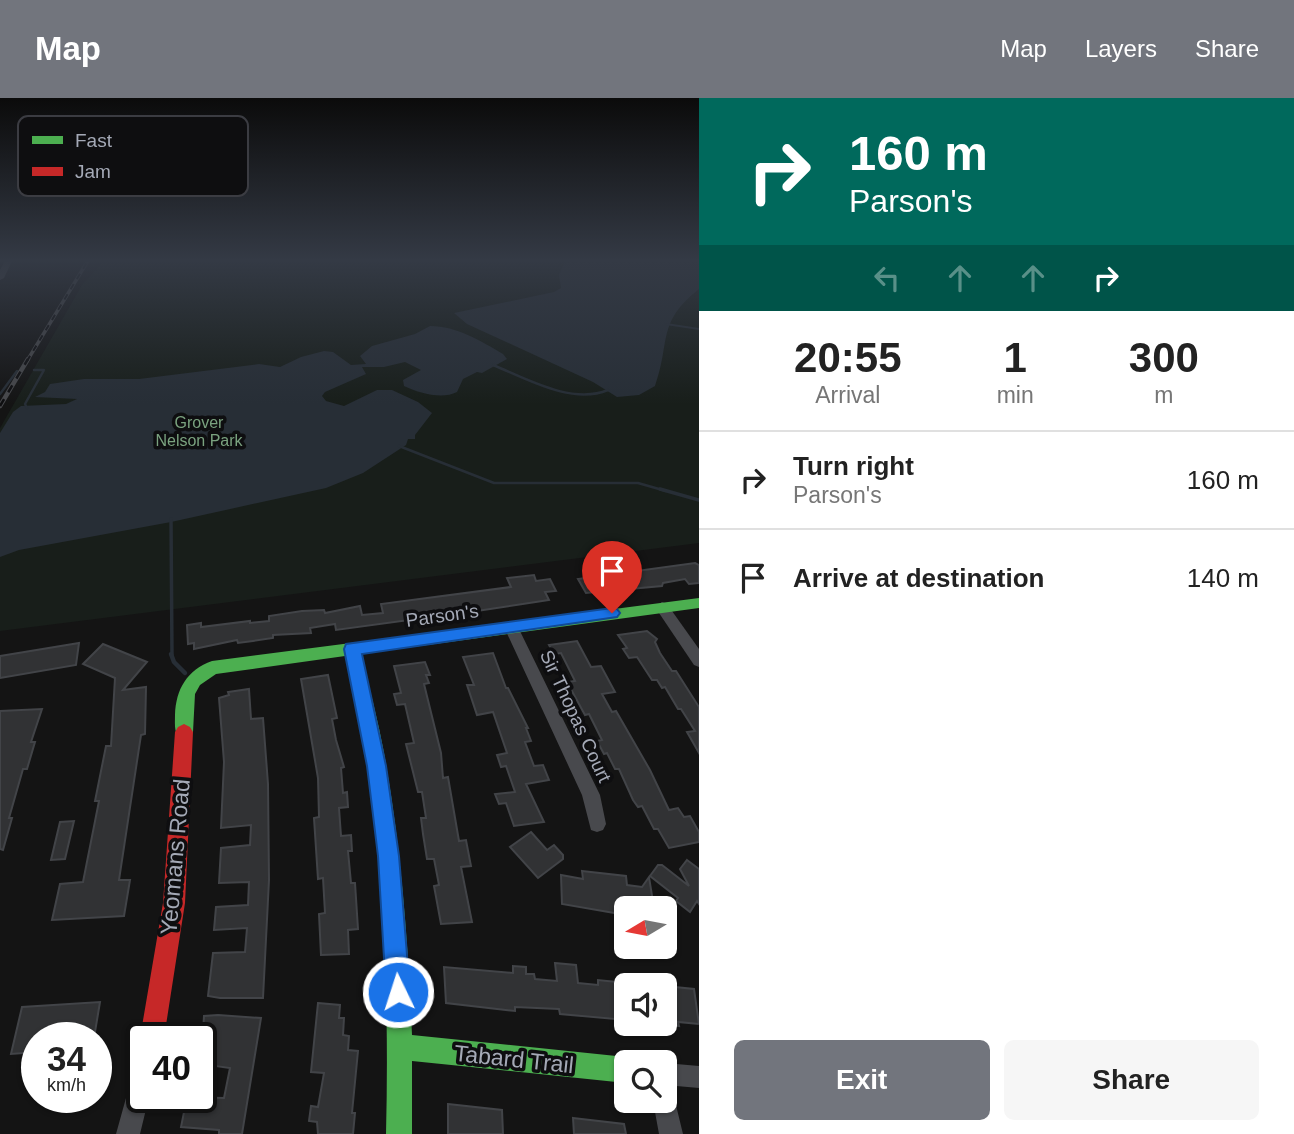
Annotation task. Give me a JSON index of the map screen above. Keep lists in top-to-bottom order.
{
  "streets": {
    "street": [
      "Parson's",
      "Sir Thopas Court",
      "Yeomans Road",
      "Tabard Trail"
    ]
  },
  "crossings": [
    ["Parson's", "Sir Thopas Court"],
    ["Parson's", "Yeomans Road"]
  ],
  "parks": ["Grover Nelson Park"],
  "legend": ["Fast", "Jam"],
  "north": "left",
  "page": {
    "header": "Map",
    "nav": ["Map", "Layers", "Share"],
    "turn": ["160 m", "Parson's"],
    "eta": [
      "20:55",
      "Arrival",
      "1",
      "min",
      "300",
      "m"
    ],
    "list": [
      {
        "name": "Turn right",
        "note": "Parson's",
        "value": "160 m"
      },
      {
        "name": "Arrive at destination",
        "value": "140 m"
      }
    ],
    "speed": "34 km/h",
    "limit": "40",
    "buttons": ["Exit", "Share"]
  }
}
